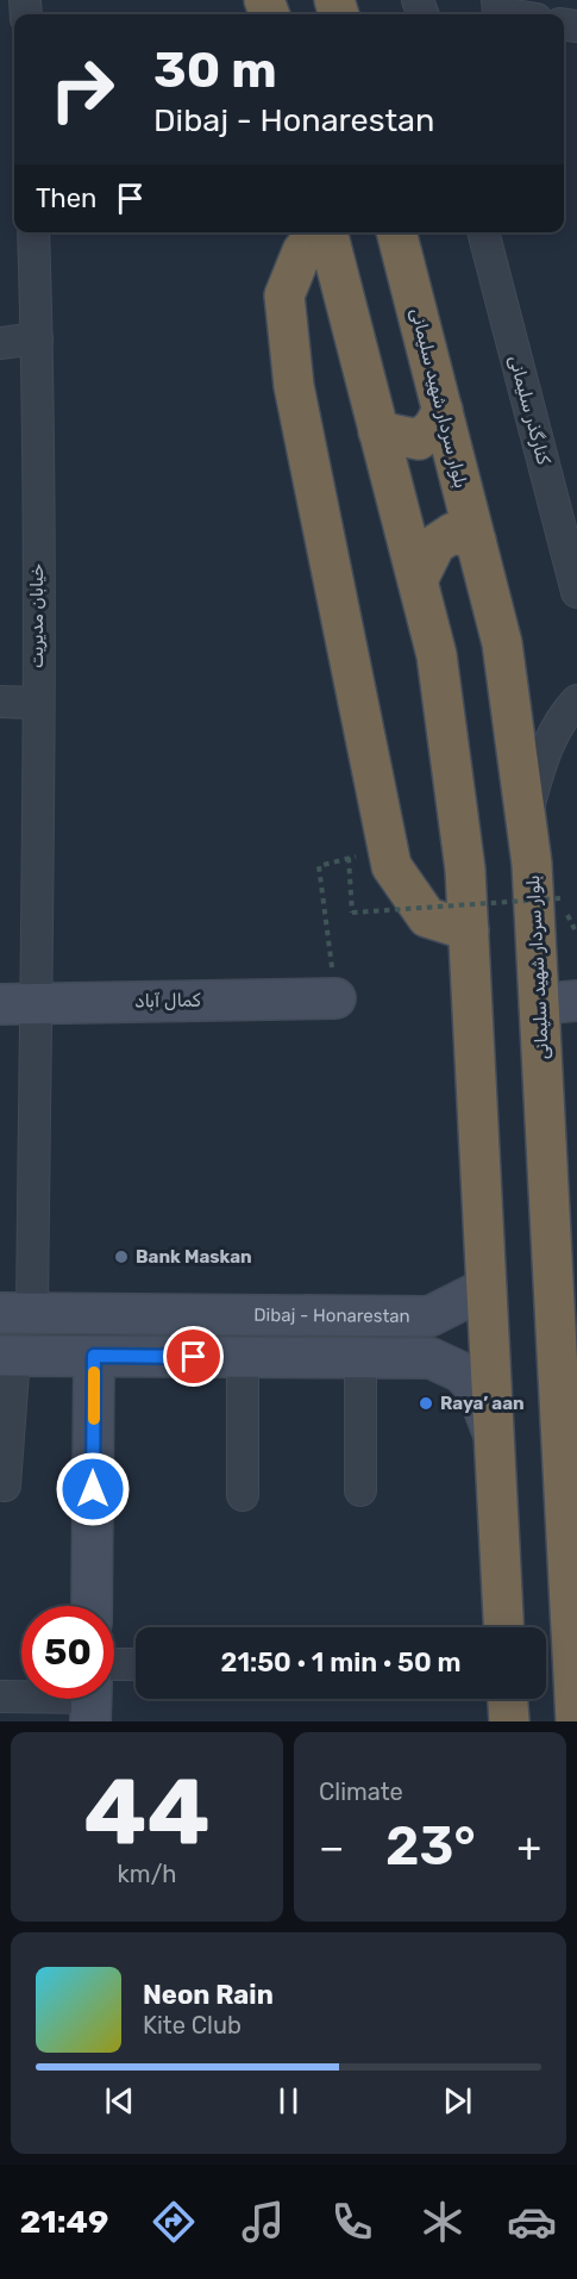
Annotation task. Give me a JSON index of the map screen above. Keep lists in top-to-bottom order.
{
  "streets": {
    "highway": ["بلوار سردار شهید سلیمانی"],
    "main road": ["کمال آباد", "Dibaj - Honarestan"],
    "street": ["کنارگذر سلیمانی", "خیابان مدیریت"]
  },
  "crossings": [
    ["خیابان مدیریت", "کمال آباد"],
    ["خیابان مدیریت", "Dibaj - Honarestan"]
  ],
  "places": ["Bank Maskan", "Raya’ aan"],
  "page": {
    "turn": ["30 m", "Dibaj - Honarestan"],
    "then": "Then",
    "limit": "50",
    "trip": "21:50 · 1 min · 50 m",
    "tile": [
      ["44", "km/h"],
      "Climate"
    ],
    "heat": ["−", "23°", "+"],
    "song": ["Neon Rain", "Kite Club"],
    "tabs": "21:49"
  }
}
